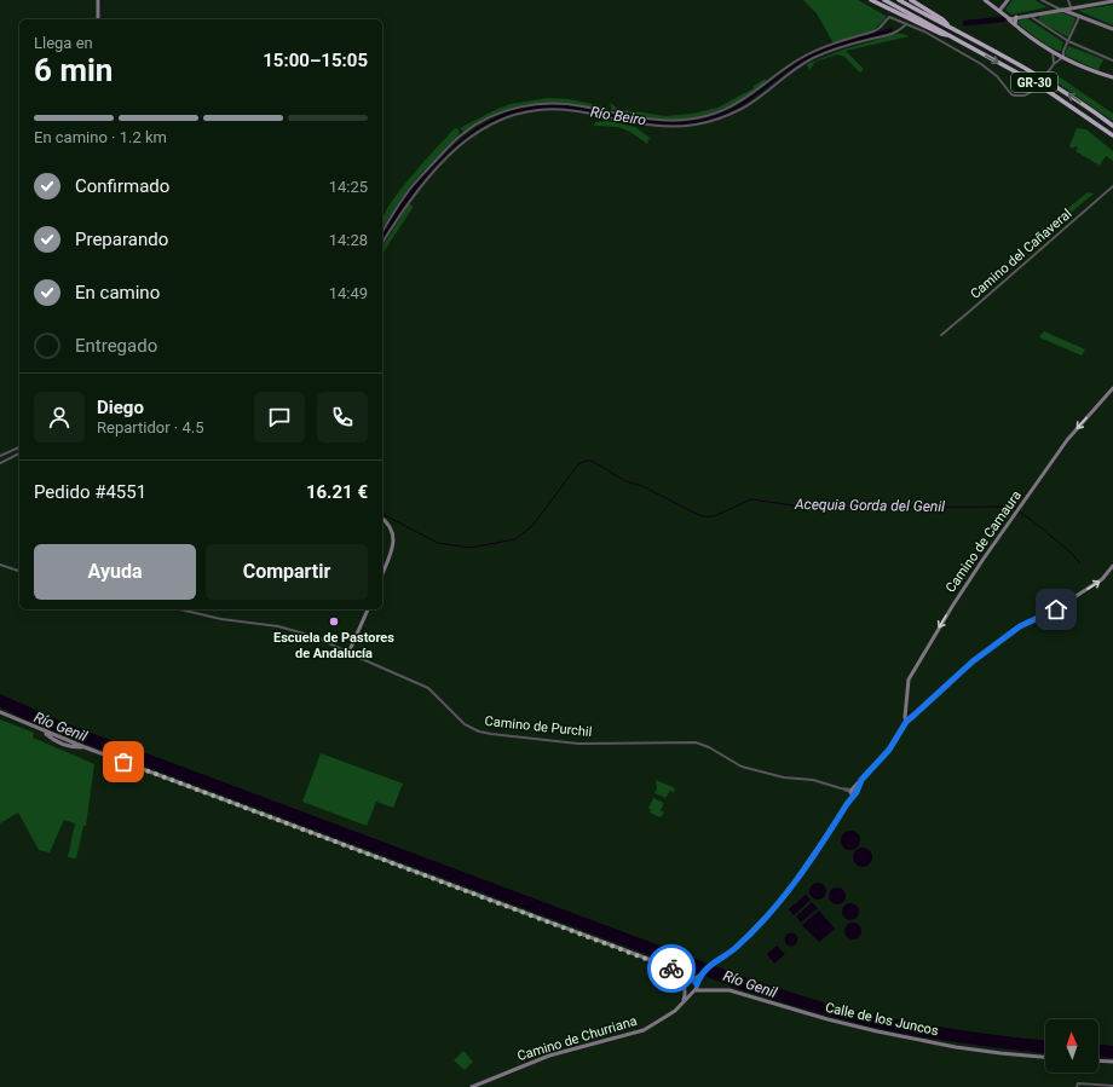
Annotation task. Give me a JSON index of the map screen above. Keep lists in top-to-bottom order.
{
  "streets": {
    "highway": ["GR-30"],
    "street": [
      "Camino del Cañaveral",
      "Camino de Camaura",
      "Camino de Purchil",
      "Calle de los Juncos",
      "Camino de Churriana"
    ]
  },
  "crossings": [
    ["Calle de los Juncos", "Camino de Churriana"]
  ],
  "one_way": ["Camino de Camaura"],
  "water": ["Río Beiro", "Acequia Gorda del Genil", "Río Genil"],
  "places": ["Escuela de Pastores de Andalucía"],
  "north": "top",
  "page": {
    "heading": ["6 min", "Llega en", "15:00–15:05"],
    "panel": [
      "Diego",
      "Repartidor · 4.5",
      "Pedido #4551",
      "16.21 €"
    ],
    "bar": "En camino · 1.2 km",
    "list": [
      ["Confirmado", "14:25"],
      ["Preparando", "14:28"],
      ["En camino", "14:49"],
      "Entregado"
    ],
    "buttons": ["Ayuda", "Compartir"]
  }
}
